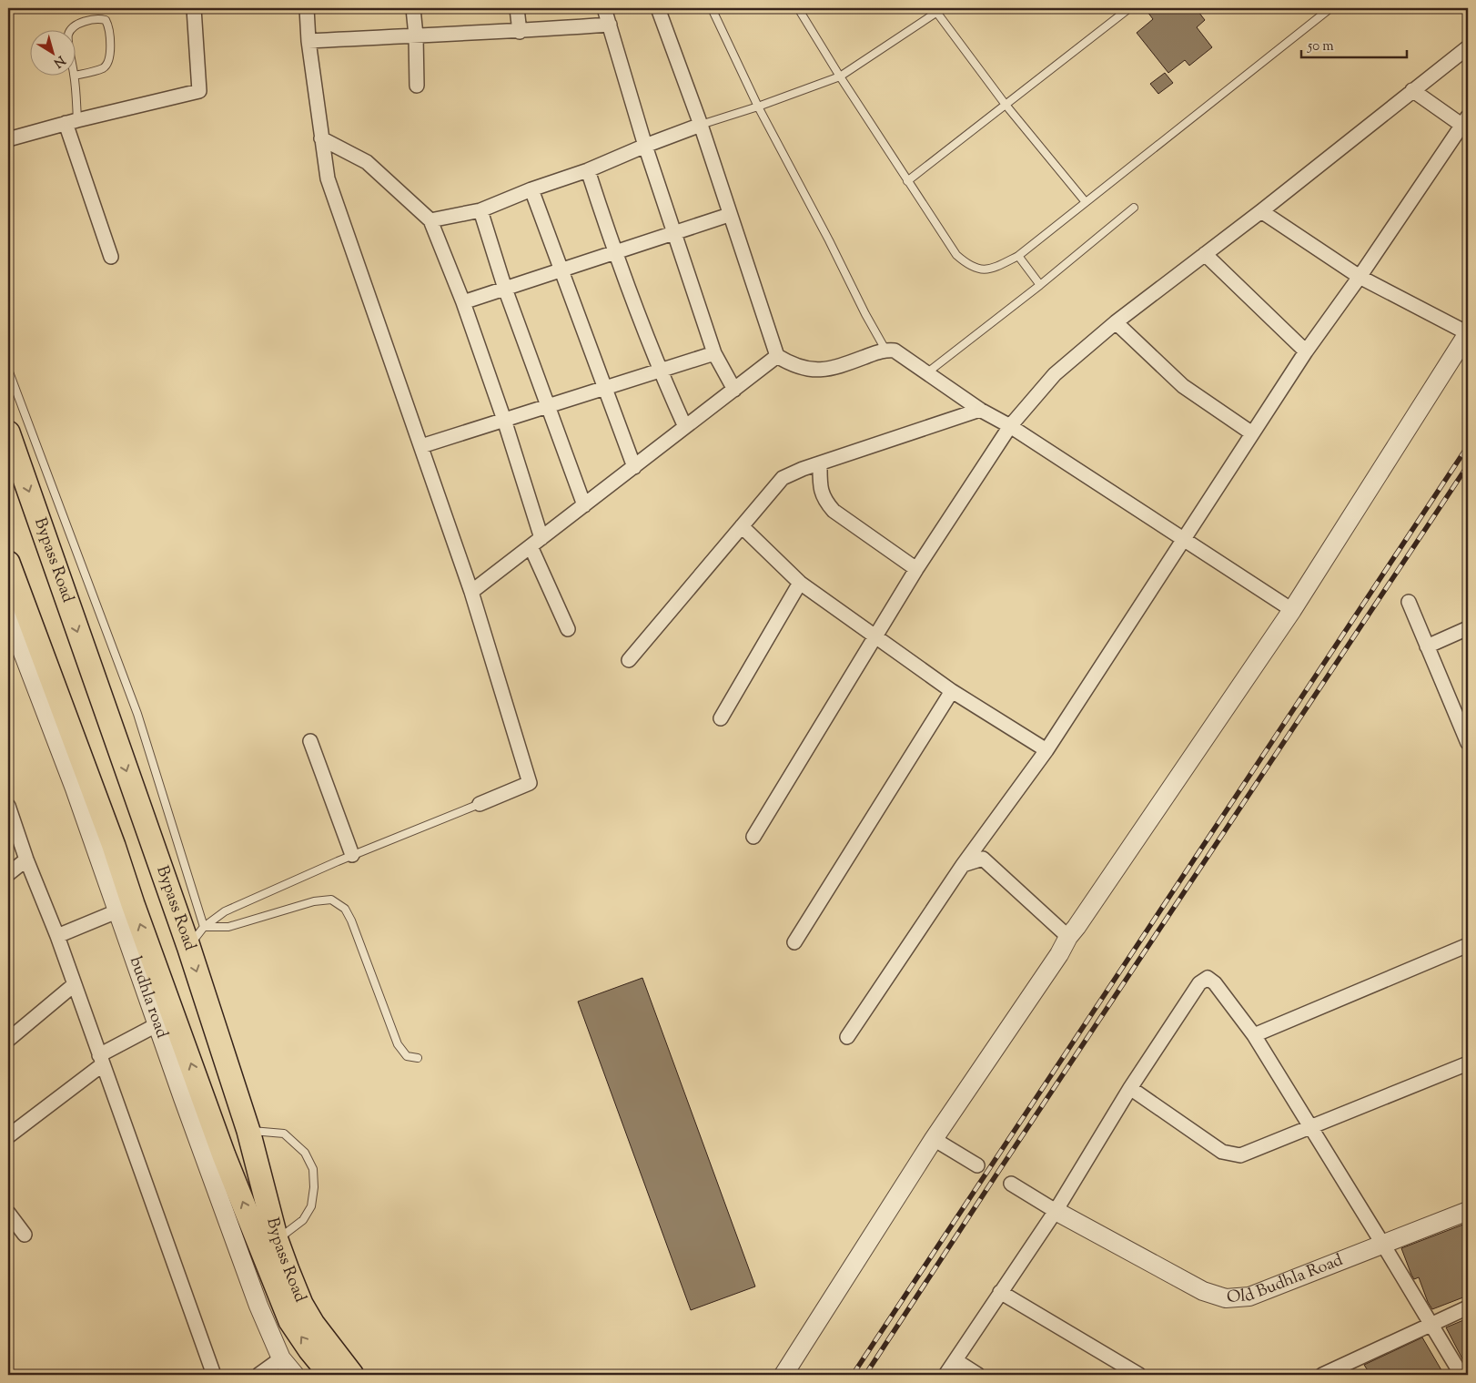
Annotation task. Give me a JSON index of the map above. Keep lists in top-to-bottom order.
{
  "streets": {
    "main road": ["Bypass Road"],
    "street": ["budhla road", "Old Budhla Road"]
  },
  "scale_bar": "50 m",
  "north": "bottom right"
}
